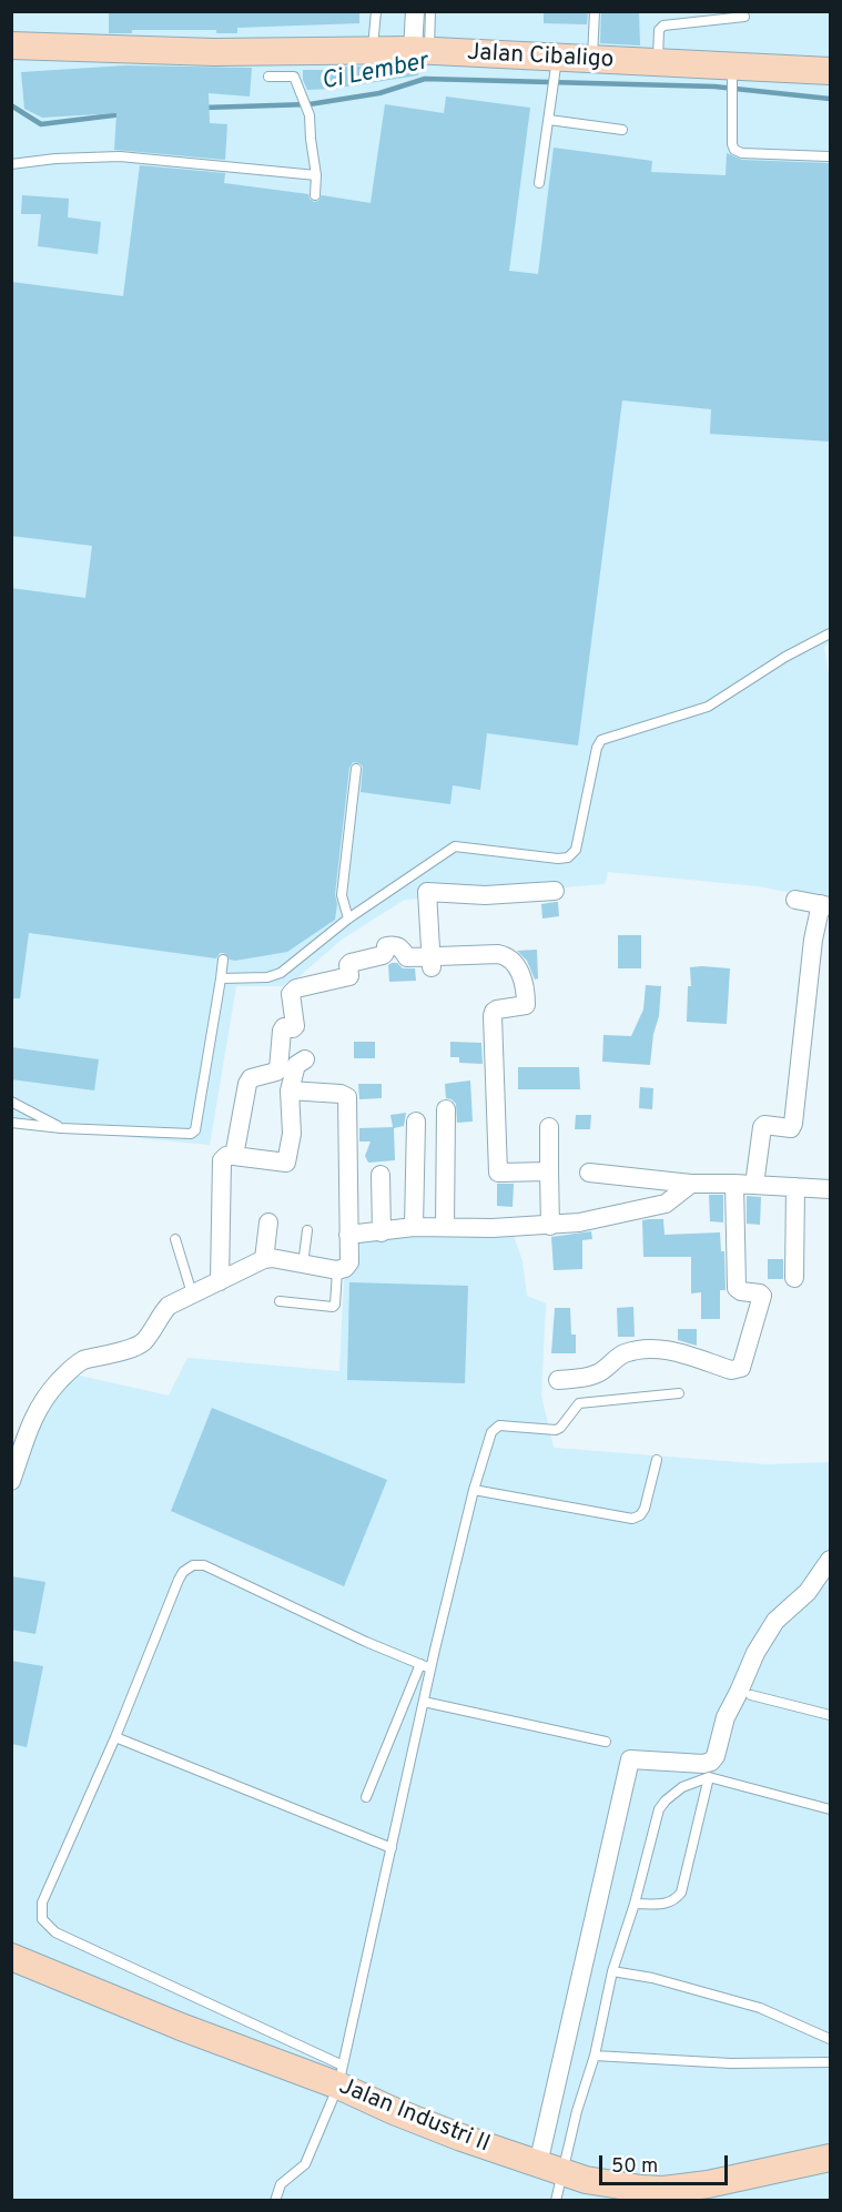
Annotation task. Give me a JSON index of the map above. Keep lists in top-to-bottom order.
{
  "streets": {
    "main road": ["Jalan Cibaligo", "Jalan Industri II"]
  },
  "water": ["Ci Lember"],
  "scale_bar": "50 m"
}
